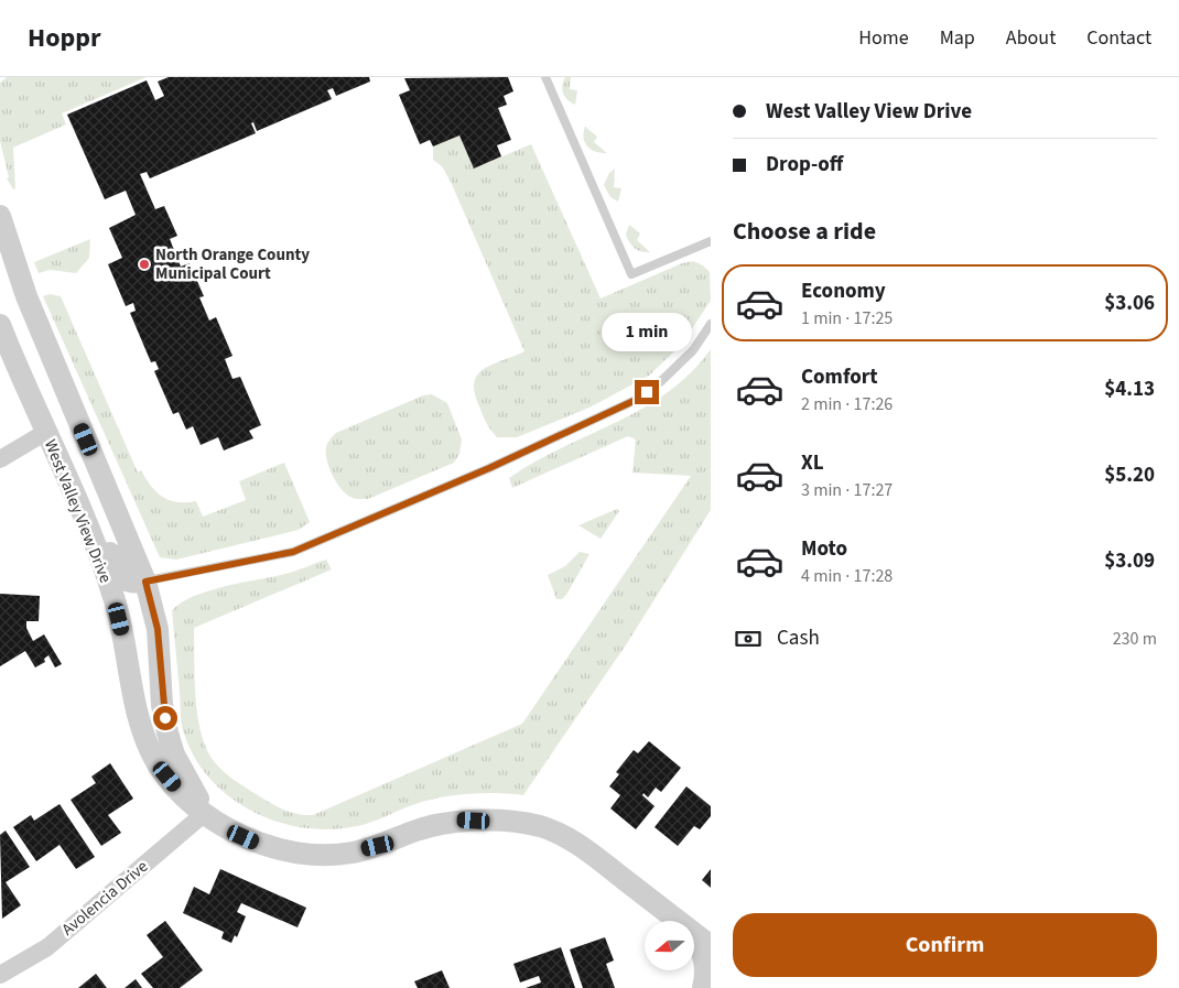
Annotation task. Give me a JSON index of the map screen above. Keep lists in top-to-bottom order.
{
  "streets": {
    "street": ["West Valley View Drive", "Avolencia Drive"]
  },
  "crossings": [
    ["West Valley View Drive", "Avolencia Drive"]
  ],
  "places": ["North Orange County Municipal Court"],
  "north": "left",
  "page": {
    "header": "Hoppr",
    "nav": [
      "Home",
      "Map",
      "About",
      "Contact"
    ],
    "banner": ["West Valley View Drive", "Drop-off"],
    "heading": "Choose a ride",
    "list": [
      {
        "name": "Economy",
        "note": "1 min · 17:25",
        "value": "$3.06"
      },
      {
        "name": "Comfort",
        "note": "2 min · 17:26",
        "value": "$4.13"
      },
      {
        "name": "XL",
        "note": "3 min · 17:27",
        "value": "$5.20"
      },
      {
        "name": "Moto",
        "note": "4 min · 17:28",
        "value": "$3.09"
      }
    ],
    "bubble": "1 min",
    "pay": ["Cash", "230 m"],
    "buttons": "Confirm"
  }
}
